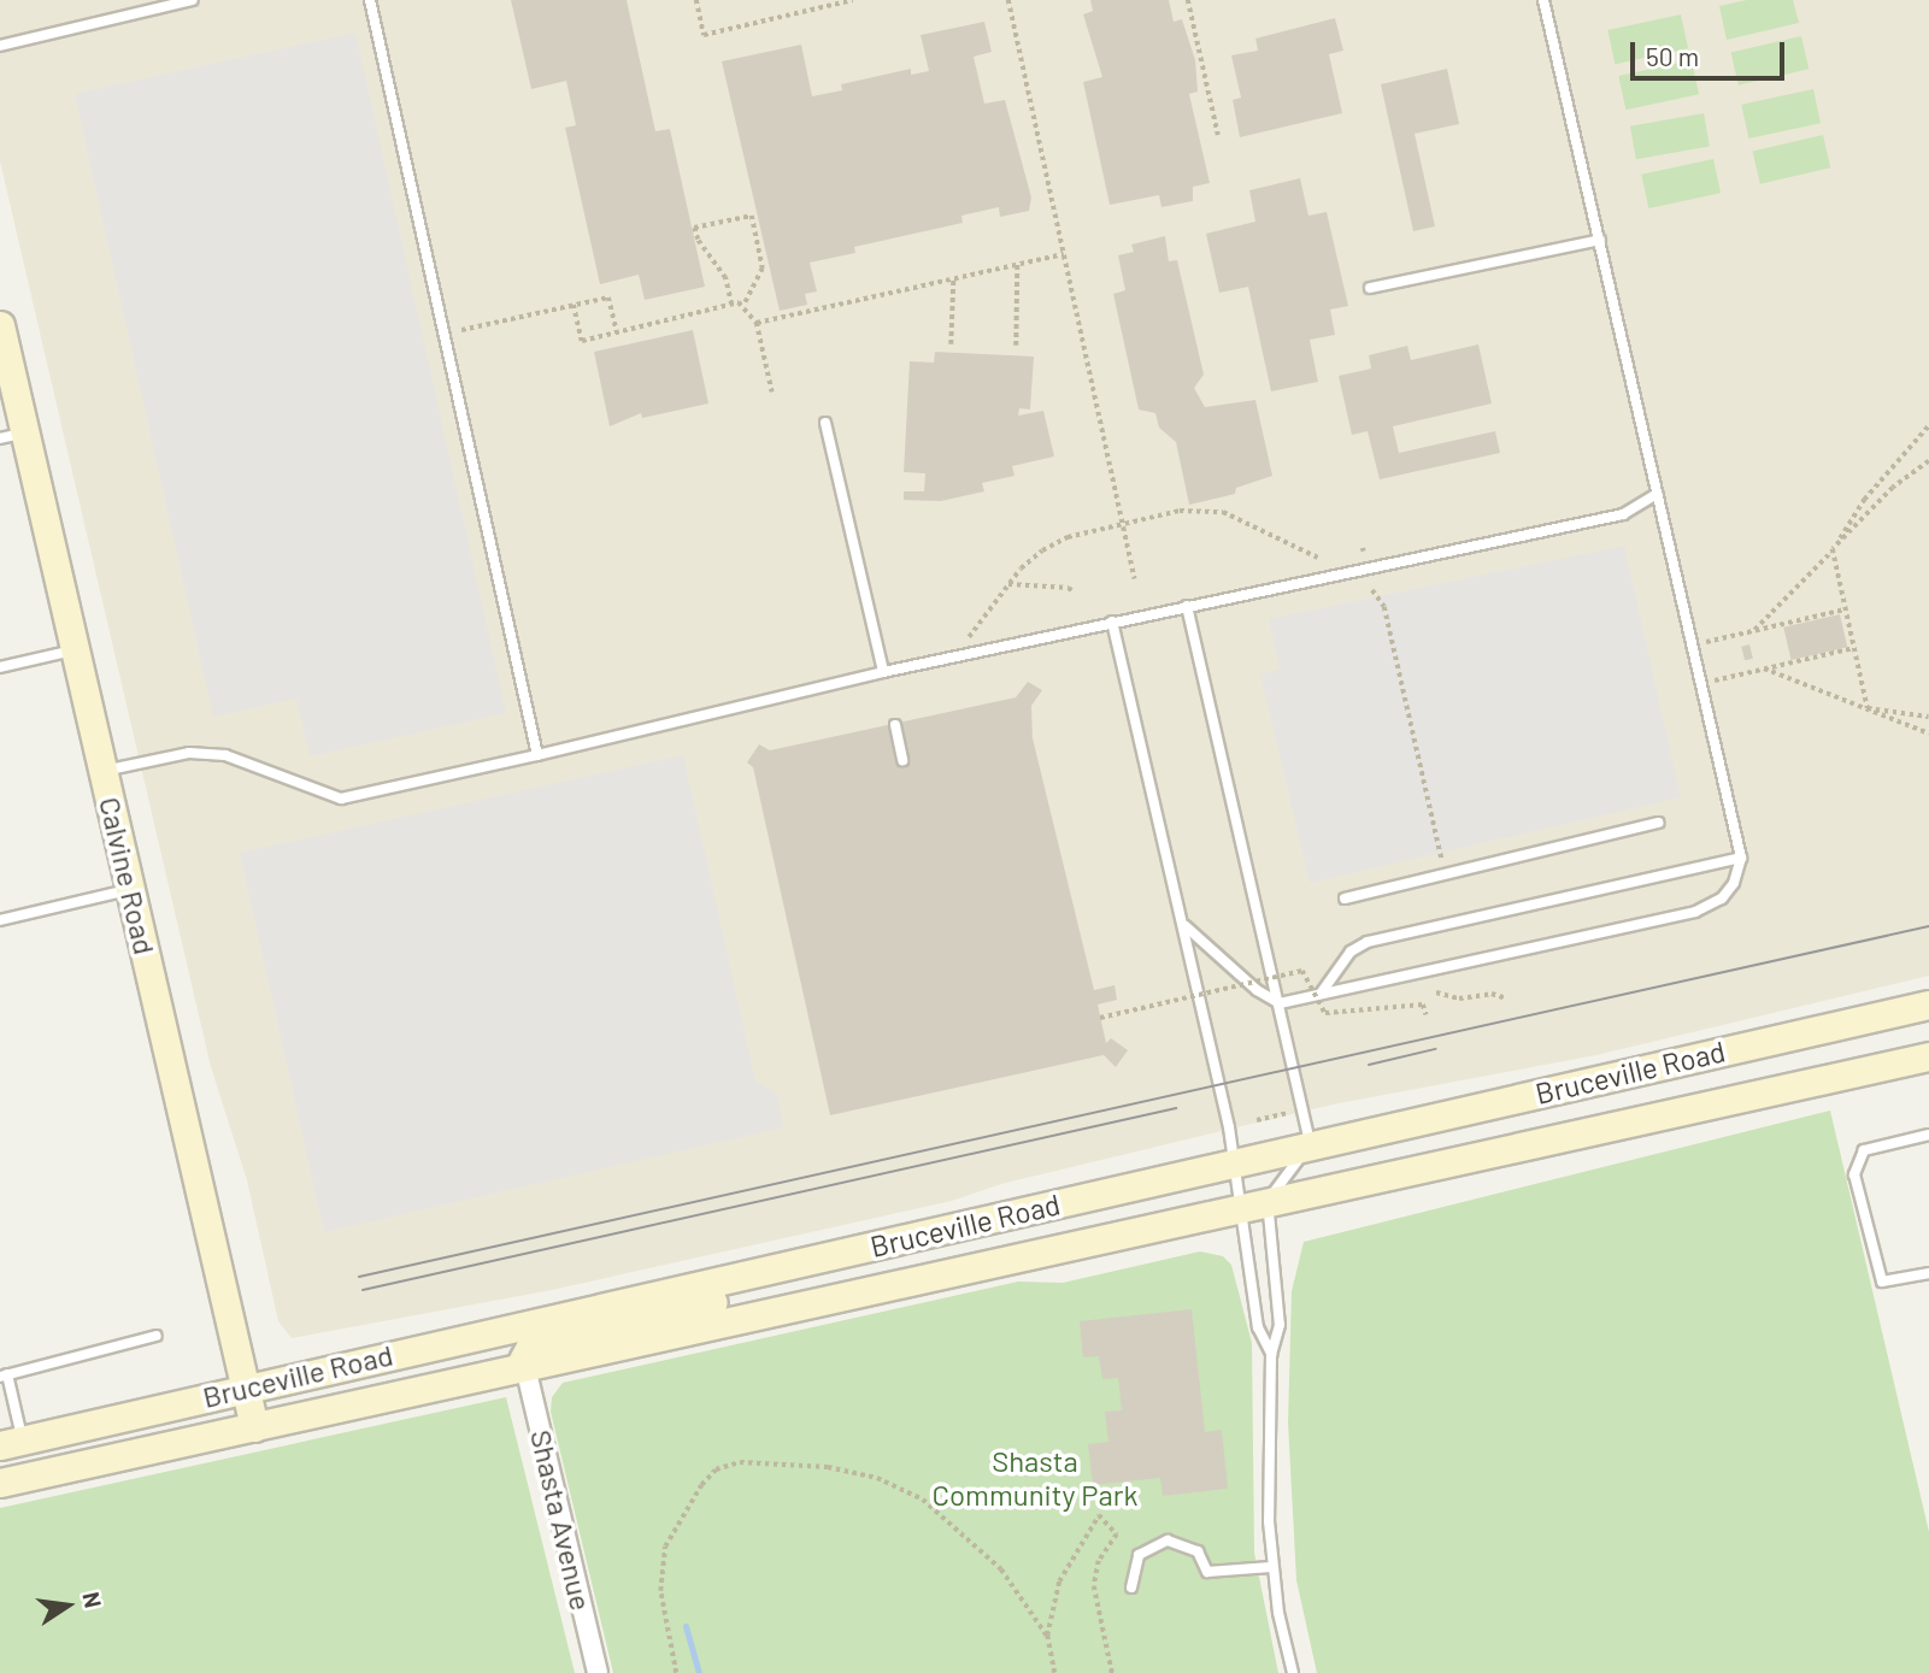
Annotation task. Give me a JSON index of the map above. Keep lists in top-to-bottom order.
{
  "streets": {
    "main road": ["Calvine Road", "Bruceville Road"],
    "street": ["Shasta Avenue"]
  },
  "crossings": [
    ["Calvine Road", "Bruceville Road"],
    ["Bruceville Road", "Shasta Avenue"]
  ],
  "parks": ["Shasta Community Park"],
  "scale_bar": "50 m",
  "north": "right"
}
